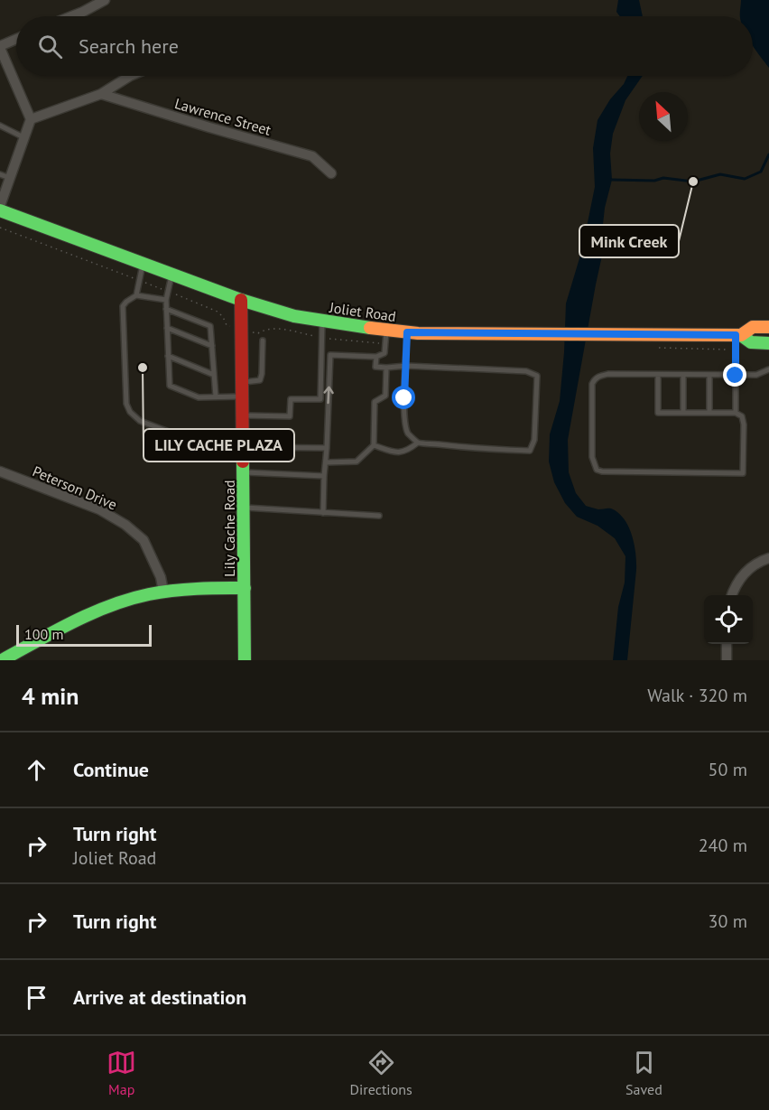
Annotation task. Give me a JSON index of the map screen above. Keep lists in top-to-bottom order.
{
  "streets": {
    "main road": ["Joliet Road", "Lily Cache Road"],
    "street": ["Lawrence Street", "Peterson Drive"]
  },
  "crossings": [
    ["Joliet Road", "Lily Cache Road"]
  ],
  "places": ["Mink Creek", "LILY CACHE PLAZA"],
  "scale_bar": "100 m",
  "north": "top left",
  "page": {
    "search": "Search here",
    "scale": "100 m",
    "heading": ["4 min", "Walk · 320 m"],
    "list": [
      ["Continue", "50 m"],
      ["Turn right", "Joliet Road", "240 m"],
      ["Turn right", "30 m"],
      "Arrive at destination"
    ],
    "nav": ["Map", "Directions", "Saved"]
  }
}
